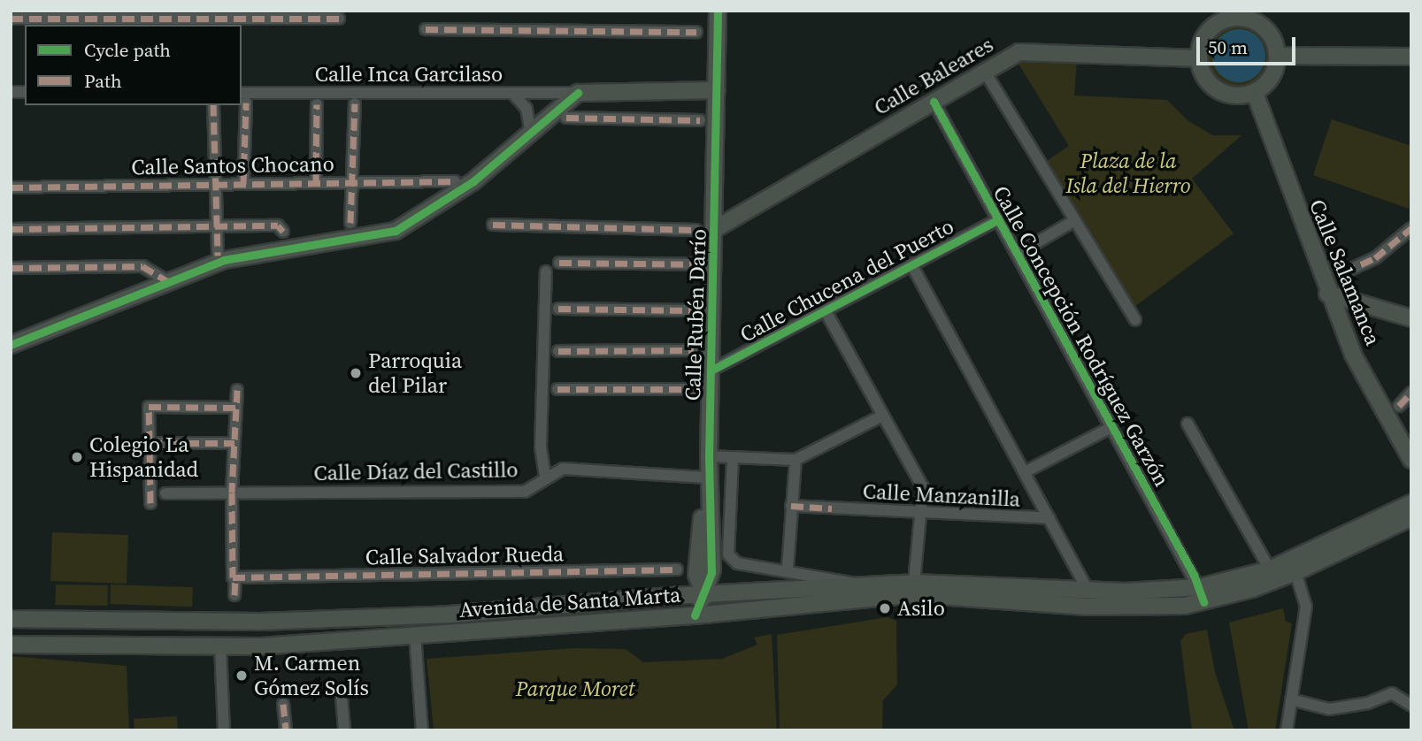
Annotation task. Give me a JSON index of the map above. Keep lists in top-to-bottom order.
{
  "streets": {
    "street": [
      "Calle Inca Garcilaso",
      "Calle Baleares",
      "Calle Santos Chocano",
      "Calle Salamanca",
      "Calle Chucena del Puerto",
      "Calle Rubén Darío",
      "Calle Concepción Rodríguez Garzón",
      "Calle Díaz del Castillo",
      "Calle Manzanilla",
      "Calle Salvador Rueda",
      "Avenida de Santa Marta"
    ]
  },
  "crossings": [
    ["Calle Baleares", "Calle Salamanca"],
    ["Calle Baleares", "Calle Rubén Darío"],
    ["Calle Baleares", "Calle Concepción Rodríguez Garzón"],
    ["Calle Chucena del Puerto", "Calle Rubén Darío"],
    ["Calle Chucena del Puerto", "Calle Concepción Rodríguez Garzón"],
    ["Calle Rubén Darío", "Calle Díaz del Castillo"],
    ["Calle Rubén Darío", "Avenida de Santa Marta"],
    ["Calle Concepción Rodríguez Garzón", "Avenida de Santa Marta"]
  ],
  "parks": ["Plaza de la Isla del Hierro", "Parque Moret"],
  "places": [
    "Parroquia del Pilar",
    "Colegio La Hispanidad",
    "Asilo",
    "M. Carmen Gómez Solís"
  ],
  "legend": ["Cycle path", "Path"],
  "scale_bar": "50 m"
}
